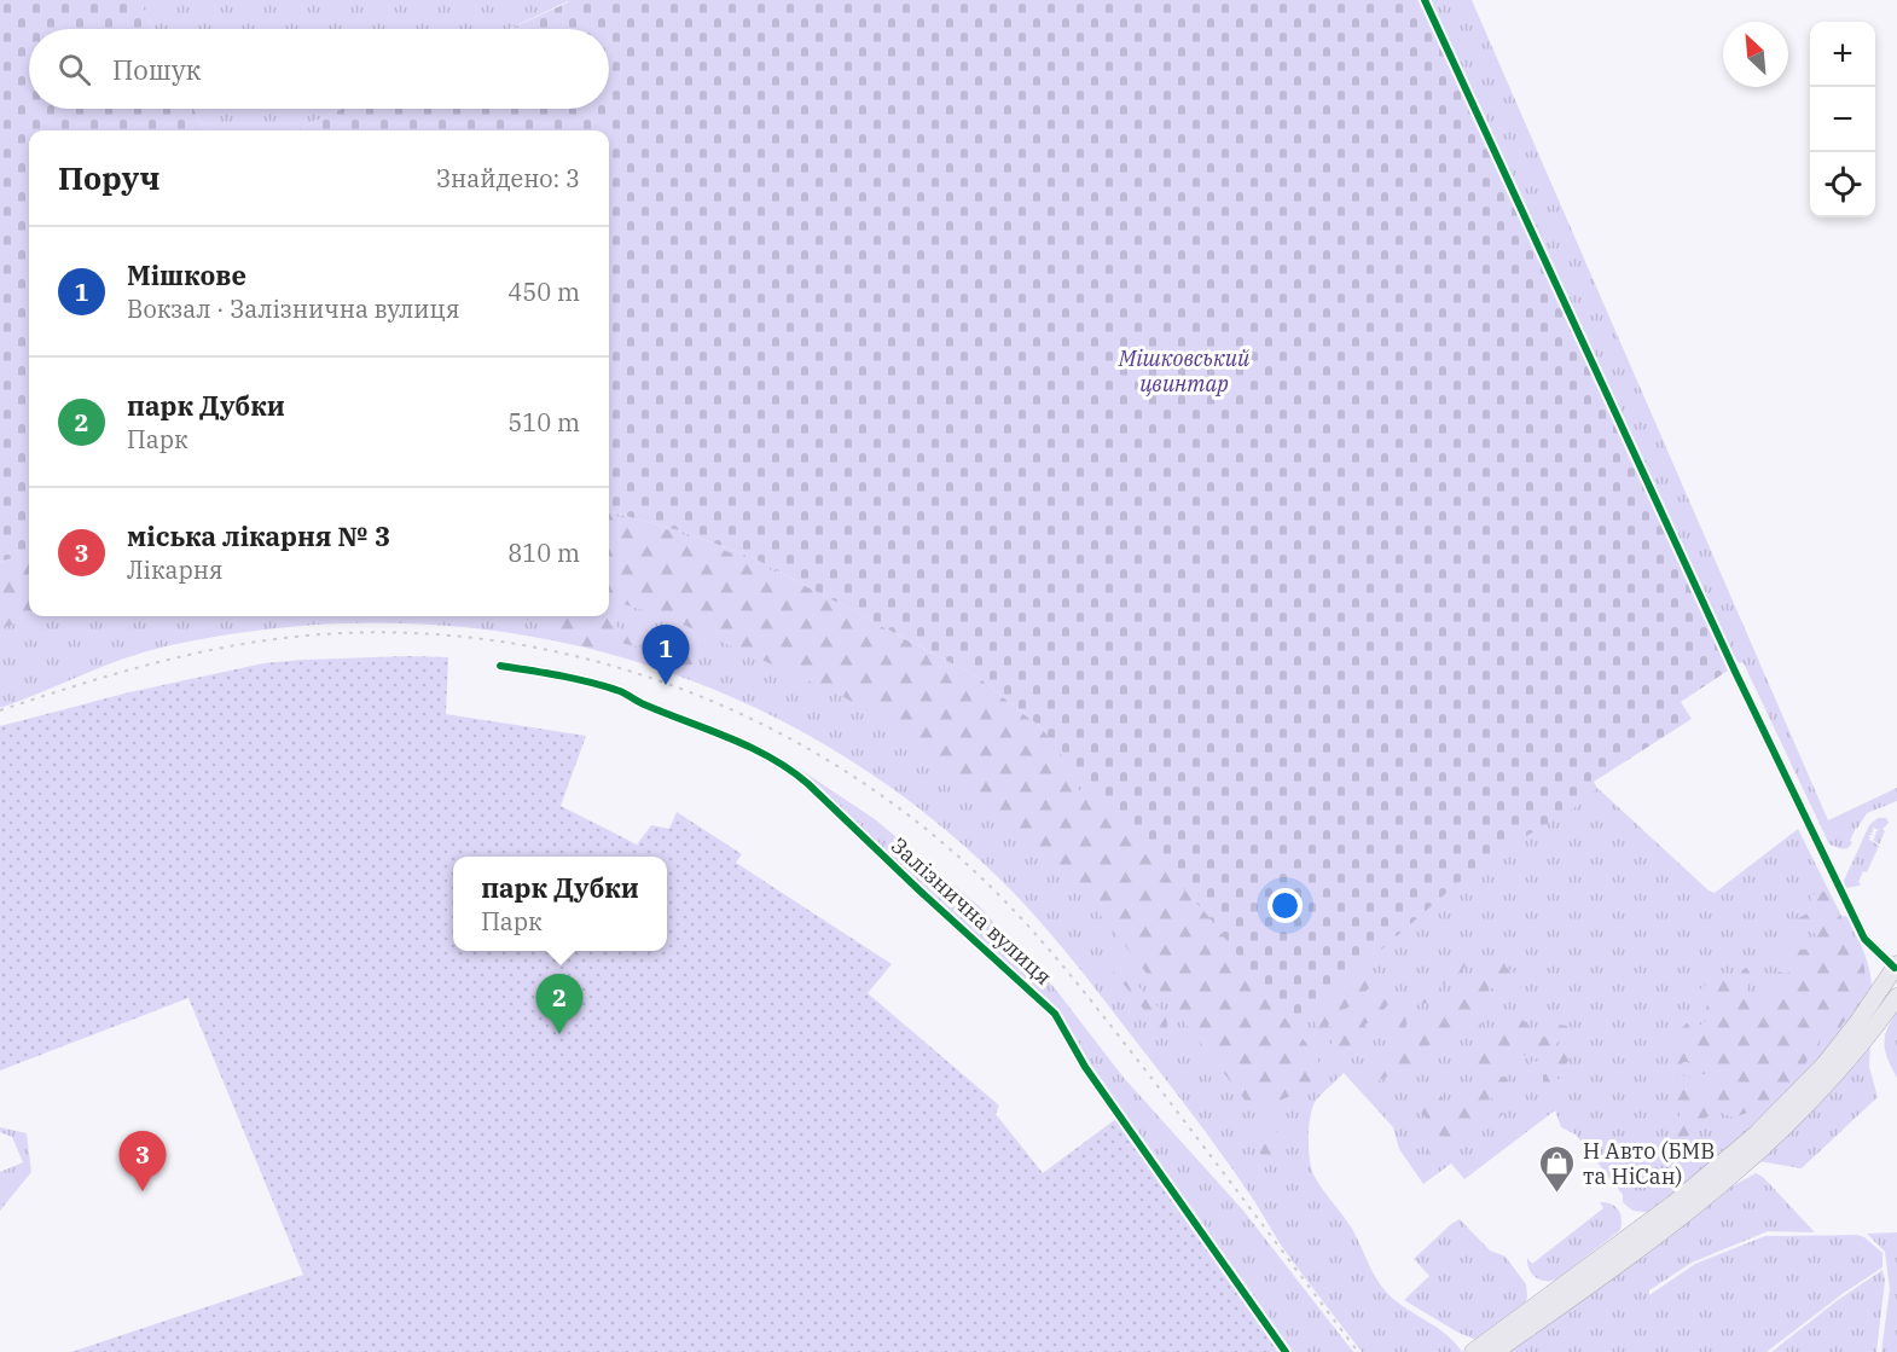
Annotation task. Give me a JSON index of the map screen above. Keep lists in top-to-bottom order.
{
  "streets": {
    "street": ["Залізнична вулиця"]
  },
  "parks": ["Мішковський цвинтар"],
  "places": {
    "shop": ["Н Авто (БМВ та НіСан)"]
  },
  "north": "top left",
  "page": {
    "map_buttons": ["+", "−"],
    "search": "Пошук",
    "heading": ["Поруч", "Знайдено: 3"],
    "list": [
      {
        "mark": "1",
        "name": "Мішкове",
        "note": "Вокзал · Залізнична вулиця",
        "value": "450 m"
      },
      {
        "mark": "2",
        "name": "парк Дубки",
        "note": "Парк",
        "value": "510 m"
      },
      {
        "mark": "3",
        "name": "міська лікарня № 3",
        "note": "Лікарня",
        "value": "810 m"
      }
    ],
    "pins": ["1", "2", "3"],
    "popup": ["парк Дубки", "Парк"]
  }
}
